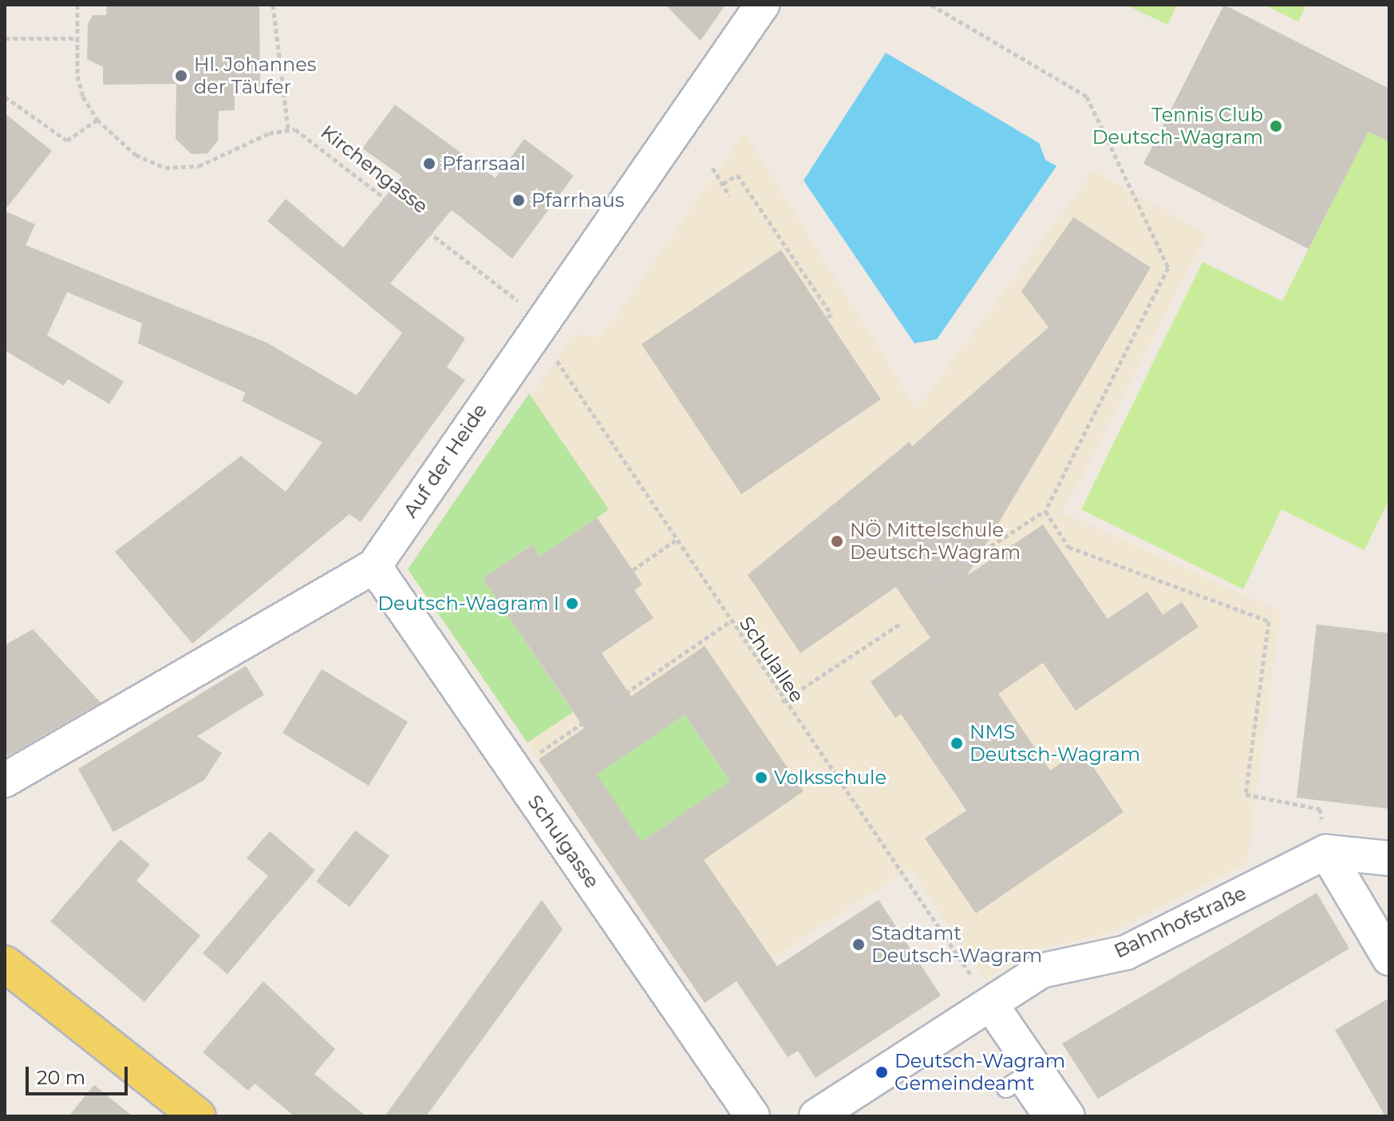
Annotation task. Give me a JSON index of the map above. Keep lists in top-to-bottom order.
{
  "streets": {
    "street": ["Auf der Heide", "Schulgasse", "Bahnhofstraße"],
    "path": ["Kirchengasse", "Schulallee"]
  },
  "crossings": [
    ["Kirchengasse", "Auf der Heide"],
    ["Kirchengasse", "Schulallee"],
    ["Auf der Heide", "Schulallee"],
    ["Auf der Heide", "Schulgasse"],
    ["Schulallee", "Bahnhofstraße"]
  ],
  "places": [
    "Hl. Johannes der Täufer",
    "Tennis Club Deutsch-Wagram",
    "Pfarrsaal",
    "Pfarrhaus",
    "NÖ Mittelschule Deutsch-Wagram",
    "Deutsch-Wagram I",
    "NMS Deutsch-Wagram",
    "Volksschule",
    "Stadtamt Deutsch-Wagram",
    "Deutsch-Wagram Gemeindeamt"
  ],
  "scale_bar": "20 m"
}
